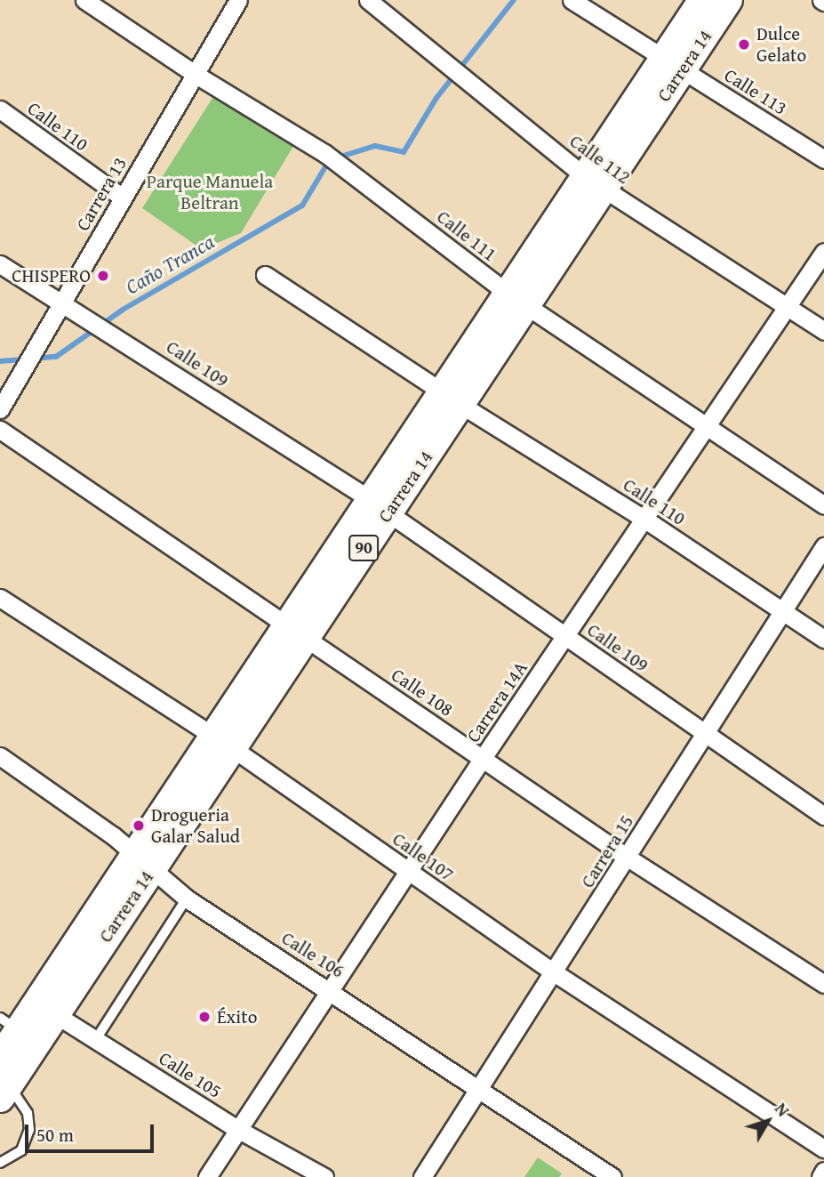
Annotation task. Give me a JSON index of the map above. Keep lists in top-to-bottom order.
{
  "streets": {
    "main road": ["Carrera 14", "90"],
    "street": [
      "Calle 113",
      "Calle 110",
      "Calle 112",
      "Carrera 13",
      "Calle 111",
      "Calle 109",
      "Calle 108",
      "Carrera 14A",
      "Carrera 15",
      "Calle 107",
      "Calle 106",
      "Calle 105"
    ]
  },
  "crossings": [
    ["Carrera 14", "Calle 113"],
    ["Carrera 14", "Calle 110"],
    ["Carrera 14", "Calle 112"],
    ["Carrera 14", "Calle 111"],
    ["Carrera 14", "Calle 109"],
    ["Carrera 14", "Calle 108"],
    ["Carrera 14", "Calle 107"],
    ["Carrera 14", "Calle 106"],
    ["Carrera 14", "Calle 105"],
    ["Calle 110", "Carrera 13"],
    ["Calle 110", "Carrera 14A"],
    ["Calle 110", "Carrera 15"],
    ["Calle 112", "Carrera 14A"],
    ["Carrera 13", "Calle 111"],
    ["Carrera 13", "Calle 109"],
    ["Calle 111", "Carrera 14A"],
    ["Calle 109", "Carrera 14A"],
    ["Calle 109", "Carrera 15"],
    ["Calle 108", "Carrera 14A"],
    ["Calle 108", "Carrera 15"],
    ["Carrera 14A", "Calle 107"],
    ["Carrera 14A", "Calle 106"],
    ["Carrera 14A", "Calle 105"],
    ["Carrera 15", "Calle 107"],
    ["Carrera 15", "Calle 106"]
  ],
  "water": ["Caño Tranca"],
  "parks": ["Parque Manuela Beltran"],
  "places": [
    "Dulce Gelato",
    "CHISPERO",
    "Drogueria Galar Salud",
    "Éxito"
  ],
  "scale_bar": "50 m",
  "north": "top right"
}
